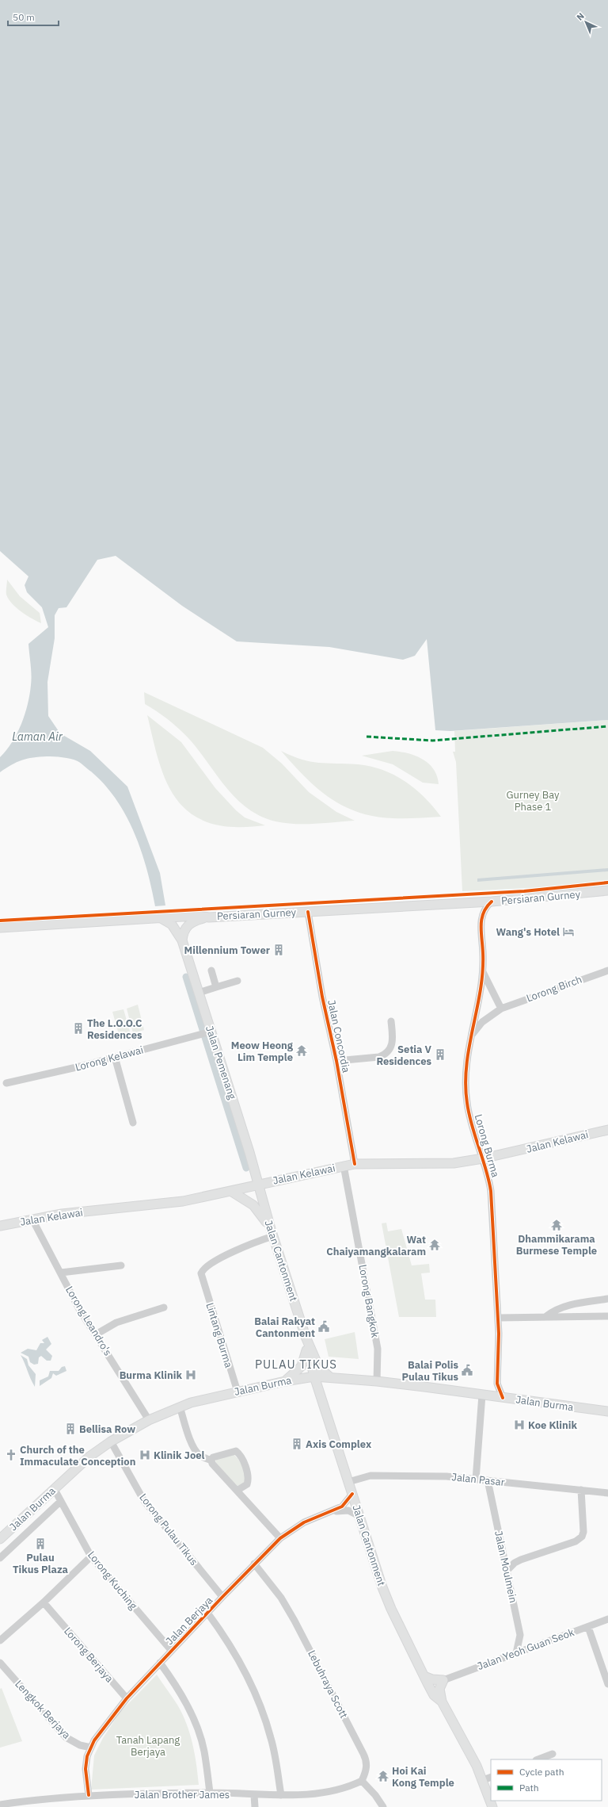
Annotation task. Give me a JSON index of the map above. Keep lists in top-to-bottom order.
{
  "streets": {
    "main road": [
      "Persiaran Gurney",
      "Jalan Pemenang",
      "Jalan Kelawai",
      "Jalan Cantonment",
      "Jalan Burma"
    ],
    "street": [
      "Lorong Birch",
      "Jalan Concordia",
      "Lorong Kelawai",
      "Lorong Burma",
      "Lorong Bangkok",
      "Lorong Leandro's",
      "Lintang Burma",
      "Jalan Pasar",
      "Lorong Pulau Tikus",
      "Jalan Moulmein",
      "Lorong Kuching",
      "Jalan Berjaya",
      "Jalan Yeoh Guan Seok",
      "Lorong Berjaya",
      "Lebuhraya Scott",
      "Lengkok Berjaya",
      "Jalan Brother James"
    ]
  },
  "crossings": [
    ["Persiaran Gurney", "Jalan Concordia"],
    ["Persiaran Gurney", "Jalan Pemenang"],
    ["Persiaran Gurney", "Lorong Burma"],
    ["Lorong Birch", "Lorong Burma"],
    ["Jalan Concordia", "Jalan Kelawai"],
    ["Lorong Kelawai", "Jalan Pemenang"],
    ["Jalan Pemenang", "Jalan Kelawai"],
    ["Jalan Pemenang", "Jalan Cantonment"],
    ["Jalan Kelawai", "Lorong Burma"],
    ["Jalan Kelawai", "Jalan Cantonment"],
    ["Jalan Kelawai", "Lorong Bangkok"],
    ["Jalan Kelawai", "Lorong Leandro's"],
    ["Lorong Burma", "Jalan Burma"],
    ["Jalan Cantonment", "Lintang Burma"],
    ["Jalan Cantonment", "Jalan Burma"],
    ["Jalan Cantonment", "Jalan Pasar"],
    ["Jalan Cantonment", "Jalan Berjaya"],
    ["Jalan Cantonment", "Jalan Yeoh Guan Seok"],
    ["Lorong Bangkok", "Jalan Burma"],
    ["Lorong Leandro's", "Jalan Burma"],
    ["Lintang Burma", "Jalan Burma"],
    ["Jalan Burma", "Lorong Pulau Tikus"],
    ["Jalan Burma", "Lorong Kuching"],
    ["Jalan Pasar", "Jalan Moulmein"],
    ["Lorong Pulau Tikus", "Jalan Berjaya"],
    ["Jalan Moulmein", "Jalan Yeoh Guan Seok"],
    ["Lorong Kuching", "Jalan Berjaya"],
    ["Jalan Berjaya", "Lorong Berjaya"],
    ["Jalan Berjaya", "Lebuhraya Scott"],
    ["Jalan Berjaya", "Lengkok Berjaya"],
    ["Jalan Berjaya", "Jalan Brother James"],
    ["Lebuhraya Scott", "Jalan Brother James"]
  ],
  "districts": ["PULAU TIKUS"],
  "water": ["Laman Air"],
  "parks": ["Gurney Bay Phase 1", "Tanah Lapang Berjaya"],
  "places": {
    "hotel": ["Wang's Hotel"],
    "building": [
      "Millennium Tower",
      "The L.O.O.C Residences",
      "Setia V Residences",
      "Bellisa Row",
      "Axis Complex",
      "Pulau Tikus Plaza"
    ],
    "temple": [
      "Meow Heong Lim Temple",
      "Dhammikarama Burmese Temple",
      "Wat Chaiyamangkalaram",
      "Hoi Kai Kong Temple"
    ],
    "public building": ["Balai Rakyat Cantonment", "Balai Polis Pulau Tikus"],
    "hospital": ["Burma Klinik", "Koe Klinik", "Klinik Joel"],
    "church": ["Church of the Immaculate Conception"]
  },
  "legend": ["Cycle path", "Path"],
  "scale_bar": "50 m",
  "north": "top left"
}
